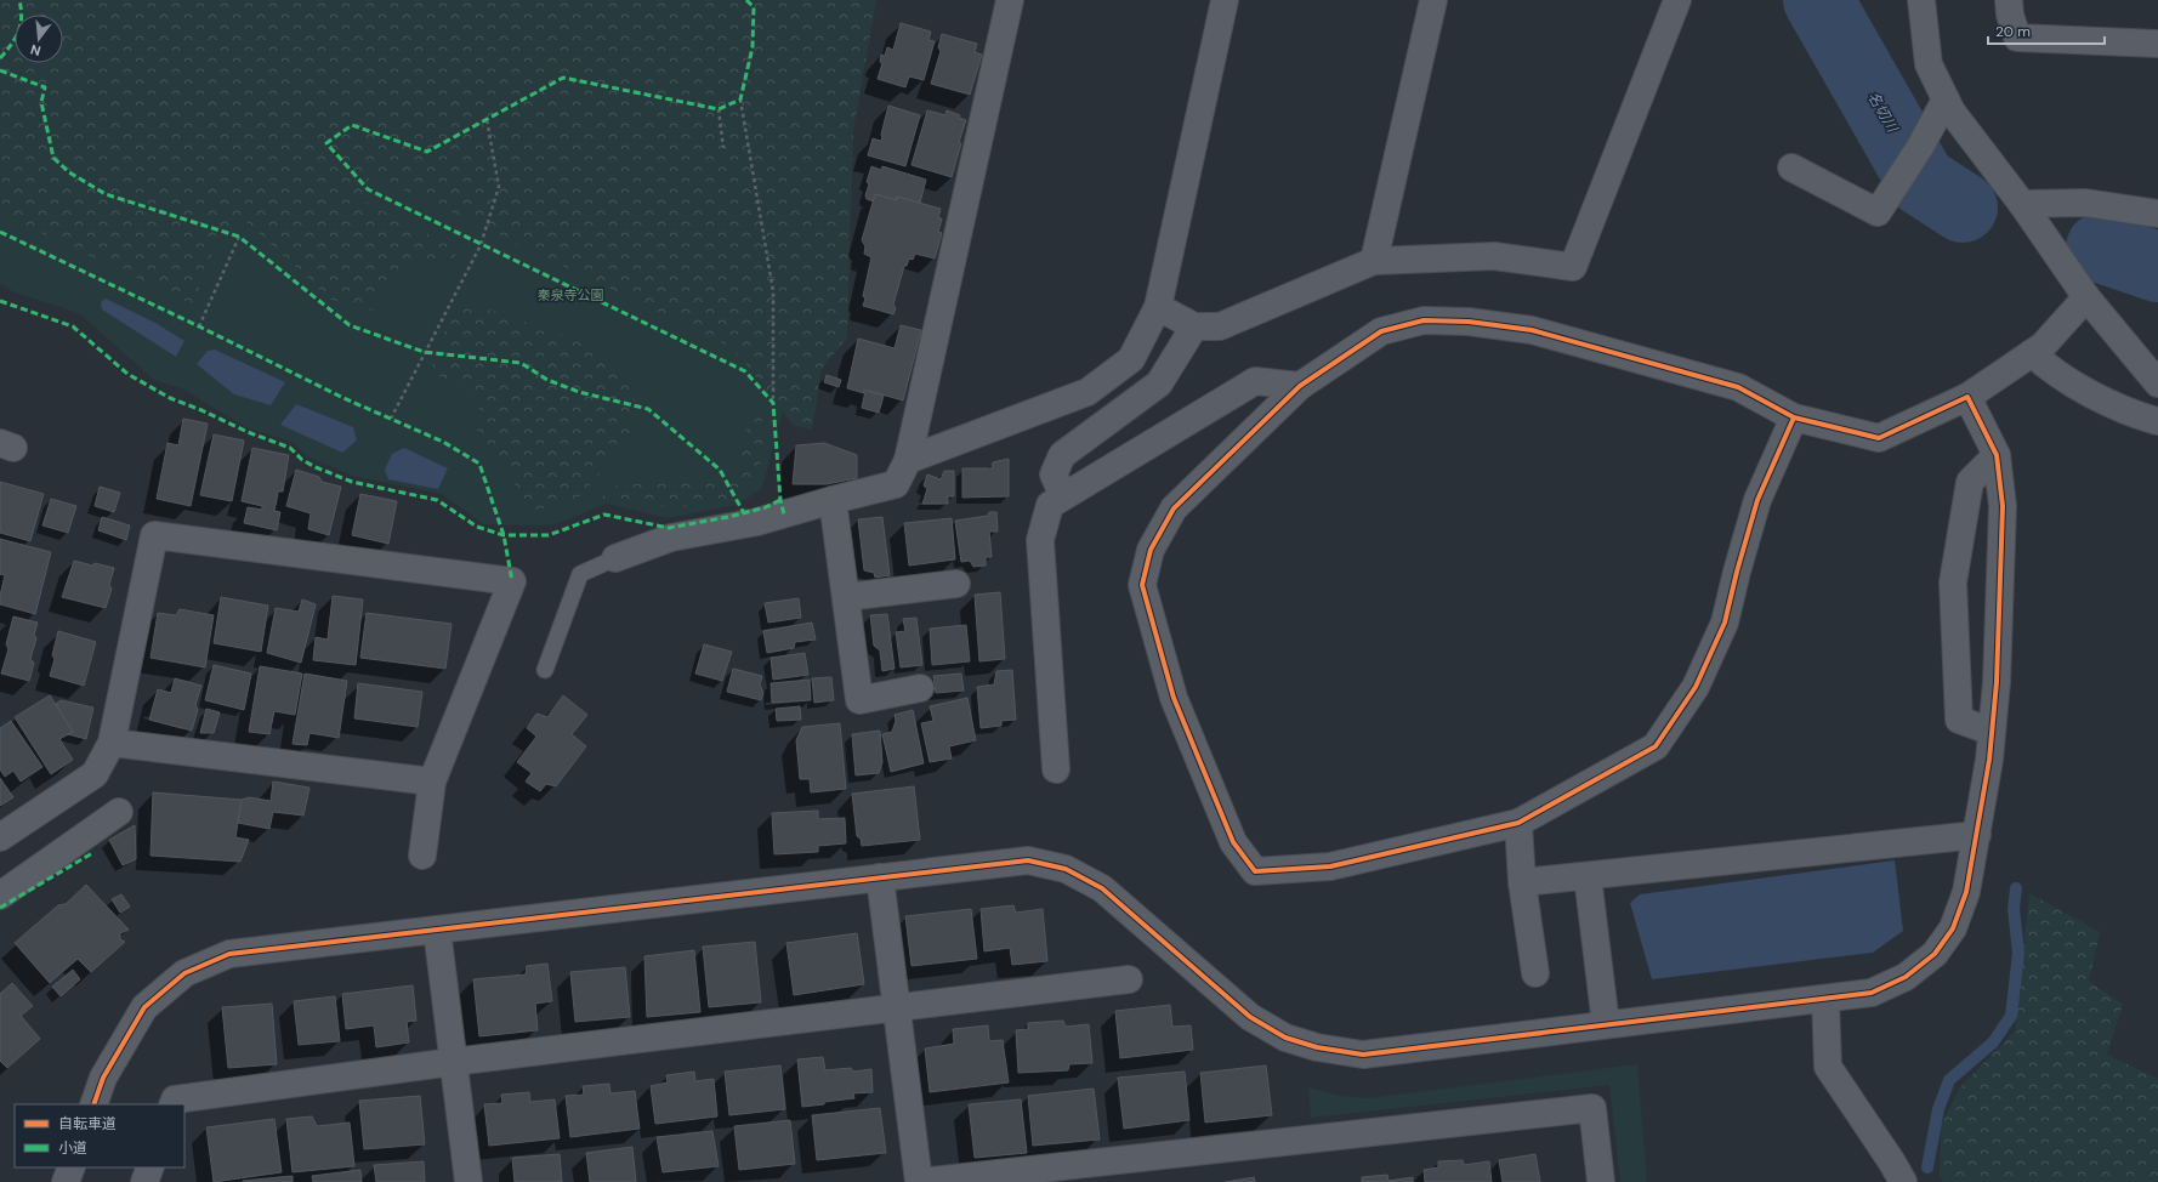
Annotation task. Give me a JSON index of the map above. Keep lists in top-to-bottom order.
{
  "water": ["名切川"],
  "parks": ["秦泉寺公園"],
  "legend": ["自転車道", "小道"],
  "scale_bar": "20 m",
  "north": "bottom"
}
